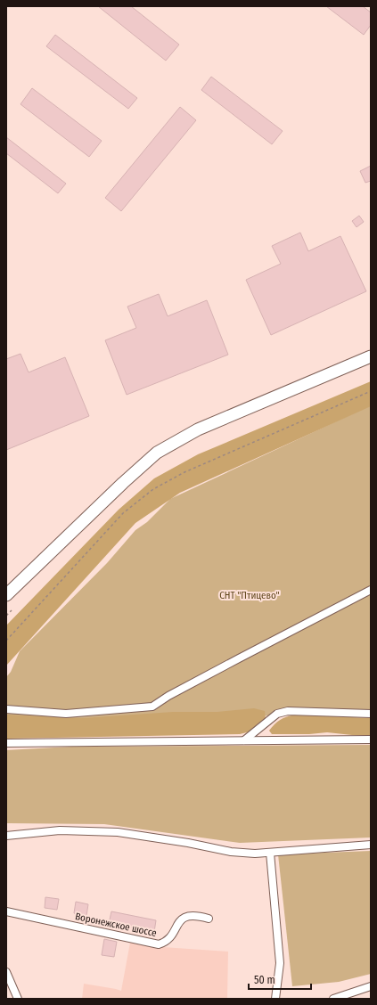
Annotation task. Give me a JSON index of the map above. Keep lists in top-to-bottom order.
{
  "streets": {
    "street": ["Воронежское шоссе"]
  },
  "parks": ["СНТ \"Птицево\""],
  "scale_bar": "50 m"
}
